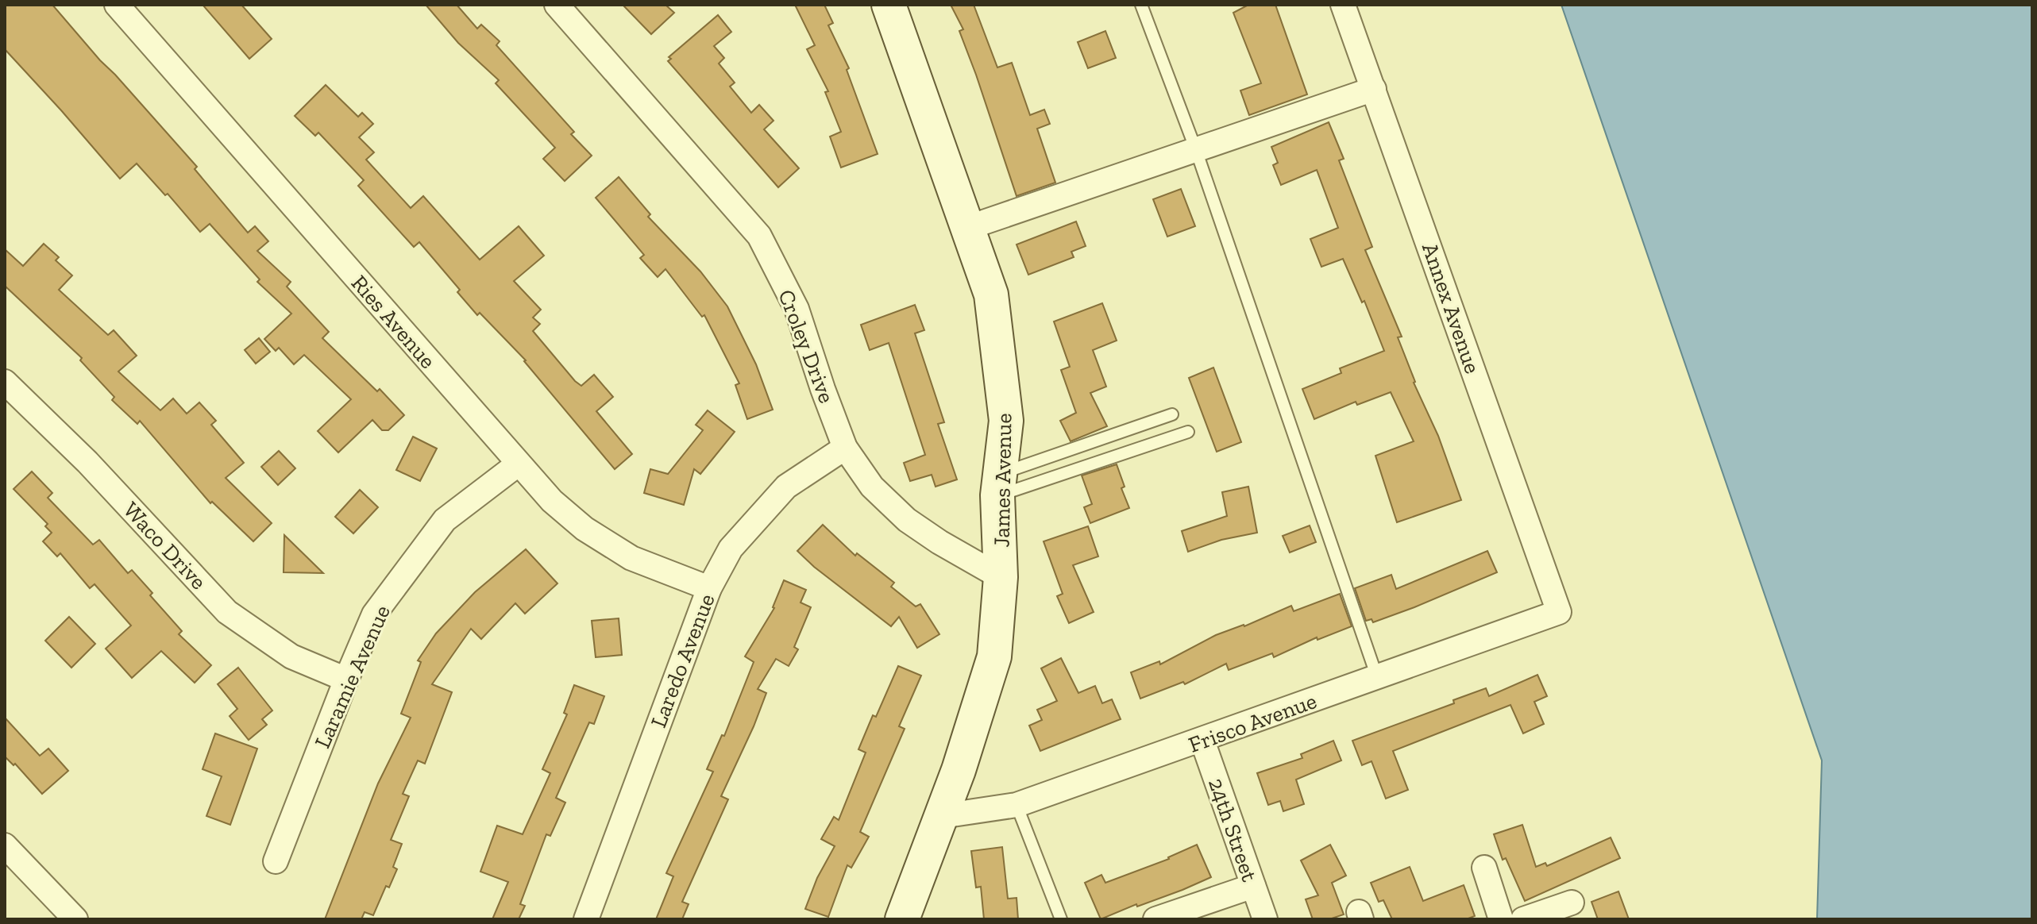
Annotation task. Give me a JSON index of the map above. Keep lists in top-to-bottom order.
{
  "streets": {
    "street": [
      "Annex Avenue",
      "Ries Avenue",
      "Croley Drive",
      "James Avenue",
      "Waco Drive",
      "Laredo Avenue",
      "Laramie Avenue",
      "Frisco Avenue",
      "24th Street"
    ]
  },
  "crossings": [
    ["Annex Avenue", "Frisco Avenue"],
    ["Ries Avenue", "Laredo Avenue"],
    ["Ries Avenue", "Laramie Avenue"],
    ["Croley Drive", "James Avenue"],
    ["Croley Drive", "Laredo Avenue"],
    ["James Avenue", "Frisco Avenue"],
    ["Waco Drive", "Laramie Avenue"],
    ["Frisco Avenue", "24th Street"]
  ]
}
